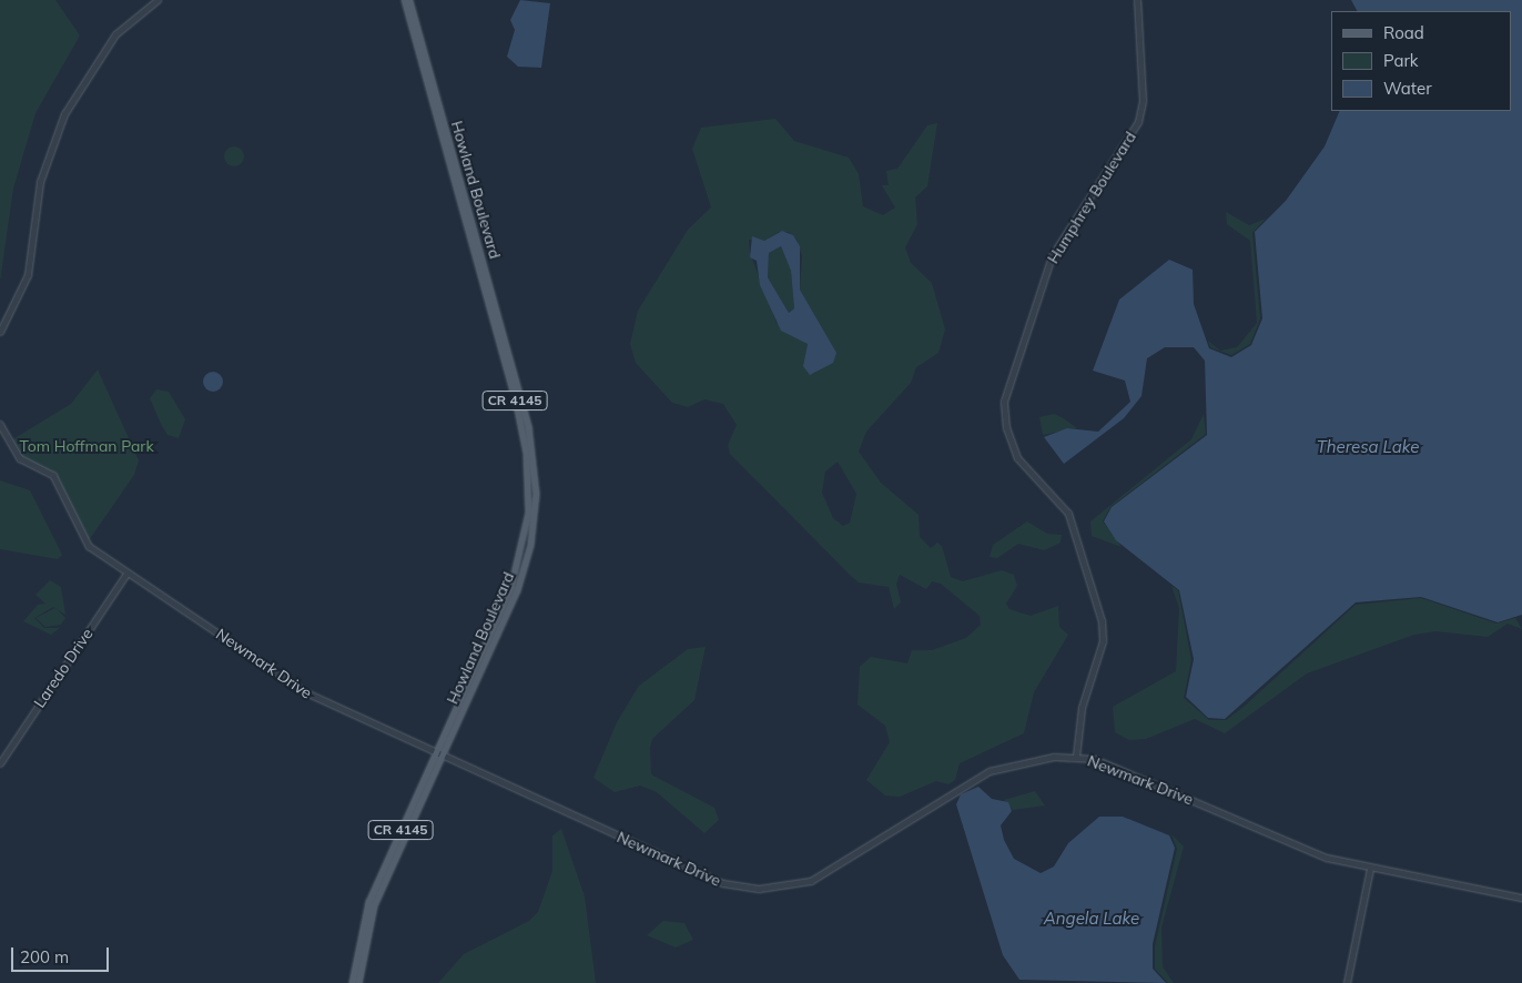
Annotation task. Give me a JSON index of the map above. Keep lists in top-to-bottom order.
{
  "streets": {
    "main road": ["Howland Boulevard", "CR 4145"],
    "street": ["Humphrey Boulevard", "Newmark Drive", "Laredo Drive"]
  },
  "crossings": [
    ["Howland Boulevard", "Newmark Drive"],
    ["Humphrey Boulevard", "Newmark Drive"],
    ["Newmark Drive", "Laredo Drive"]
  ],
  "water": ["Theresa Lake", "Angela Lake"],
  "parks": ["Tom Hoffman Park"],
  "legend": ["Road", "Park", "Water"],
  "scale_bar": "200 m"
}
